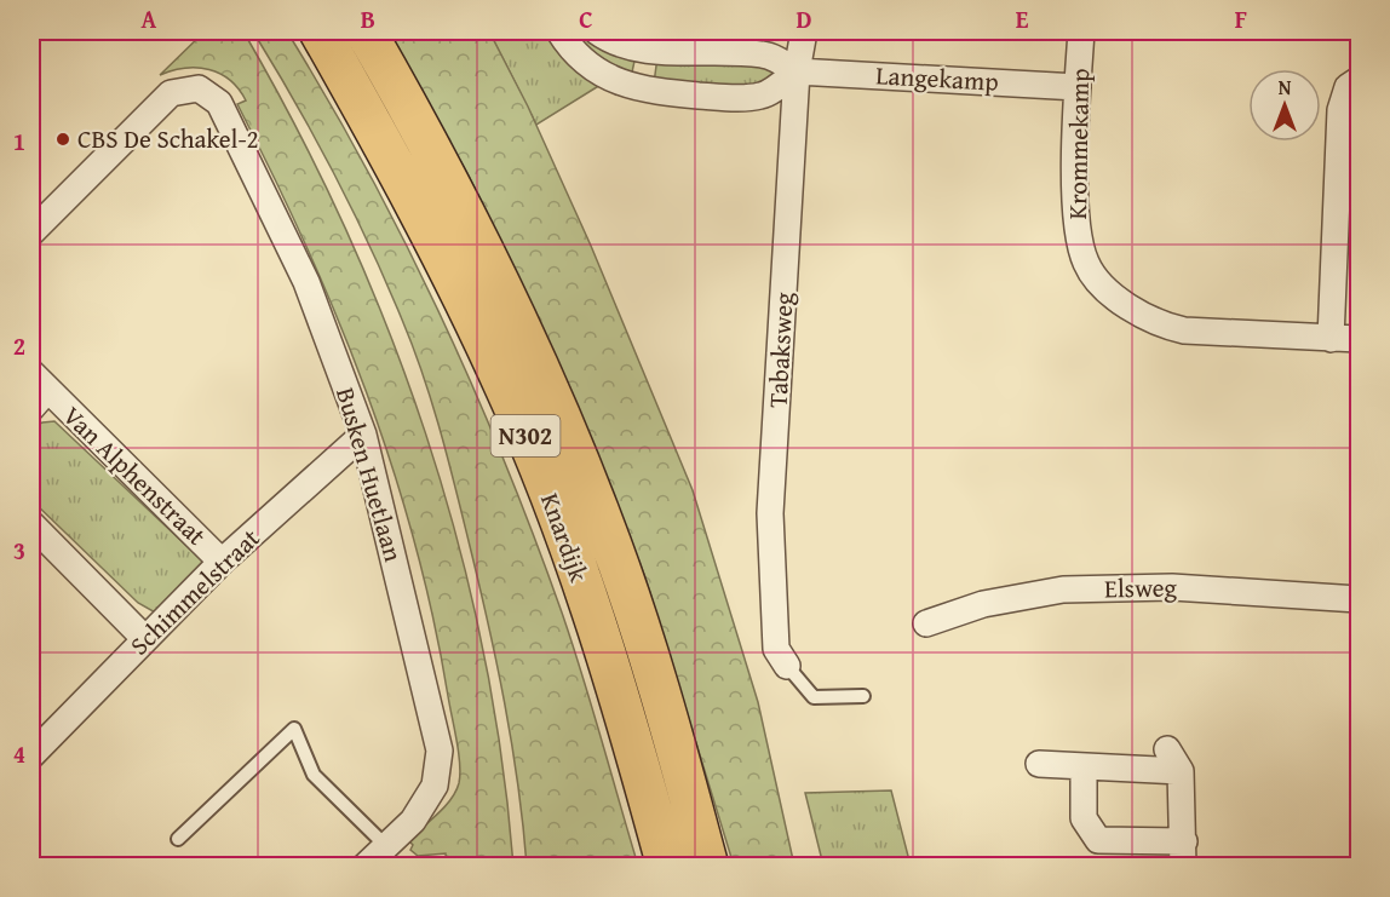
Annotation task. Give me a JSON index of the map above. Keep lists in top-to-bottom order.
{
  "streets": {
    "main road": ["N302", "Knardijk"],
    "street": [
      "Langekamp",
      "Krommekamp",
      "Tabaksweg",
      "Busken Huetlaan",
      "Van Alphenstraat",
      "Elsweg",
      "Schimmelstraat"
    ]
  },
  "crossings": [
    ["Langekamp", "Krommekamp"],
    ["Langekamp", "Tabaksweg"],
    ["Busken Huetlaan", "Schimmelstraat"],
    ["Van Alphenstraat", "Schimmelstraat"]
  ],
  "places": ["CBS De Schakel-2"],
  "north": "top",
  "grid": {
    "columns": [
      "A",
      "B",
      "C",
      "D",
      "E",
      "F"
    ],
    "rows": [
      "1",
      "2",
      "3",
      "4"
    ]
  }
}
